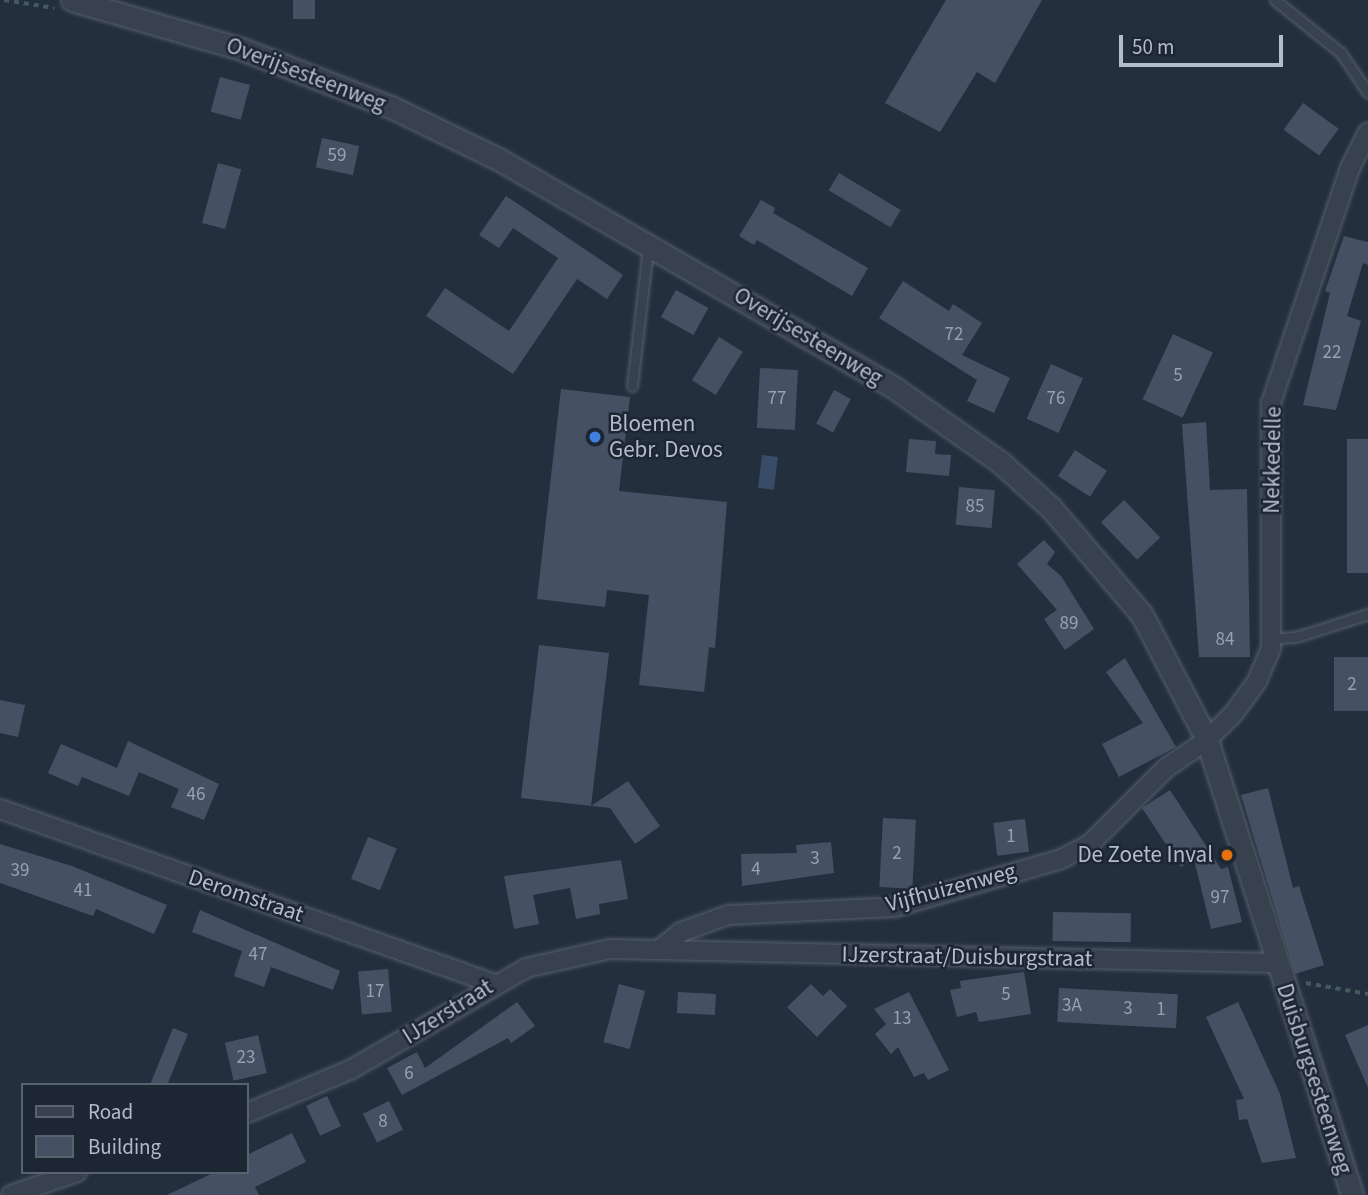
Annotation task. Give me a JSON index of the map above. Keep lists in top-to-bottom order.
{
  "streets": {
    "street": [
      "Overijsesteenweg",
      "Nekkedelle",
      "Vijfhuizenweg",
      "Deromstraat",
      "IJzerstraat/Duisburgstraat",
      "IJzerstraat",
      "Duisburgsesteenweg"
    ]
  },
  "crossings": [
    ["Overijsesteenweg", "Nekkedelle"],
    ["Overijsesteenweg", "Vijfhuizenweg"],
    ["Overijsesteenweg", "IJzerstraat/Duisburgstraat"],
    ["Overijsesteenweg", "Duisburgsesteenweg"],
    ["Nekkedelle", "Vijfhuizenweg"],
    ["Vijfhuizenweg", "IJzerstraat/Duisburgstraat"],
    ["Vijfhuizenweg", "IJzerstraat"],
    ["Deromstraat", "IJzerstraat"],
    ["IJzerstraat/Duisburgstraat", "IJzerstraat"],
    ["IJzerstraat/Duisburgstraat", "Duisburgsesteenweg"]
  ],
  "places": ["Bloemen Gebr. Devos", "De Zoete Inval"],
  "house_numbers": [
    "59",
    "72",
    "22",
    "5",
    "77",
    "76",
    "85",
    "89",
    "84",
    "2",
    "46",
    "1",
    "2",
    "3",
    "4",
    "39",
    "41",
    "97",
    "47",
    "17",
    "5",
    "3A",
    "3",
    "1",
    "13",
    "23",
    "6",
    "8"
  ],
  "legend": ["Road", "Building"],
  "scale_bar": "50 m"
}
